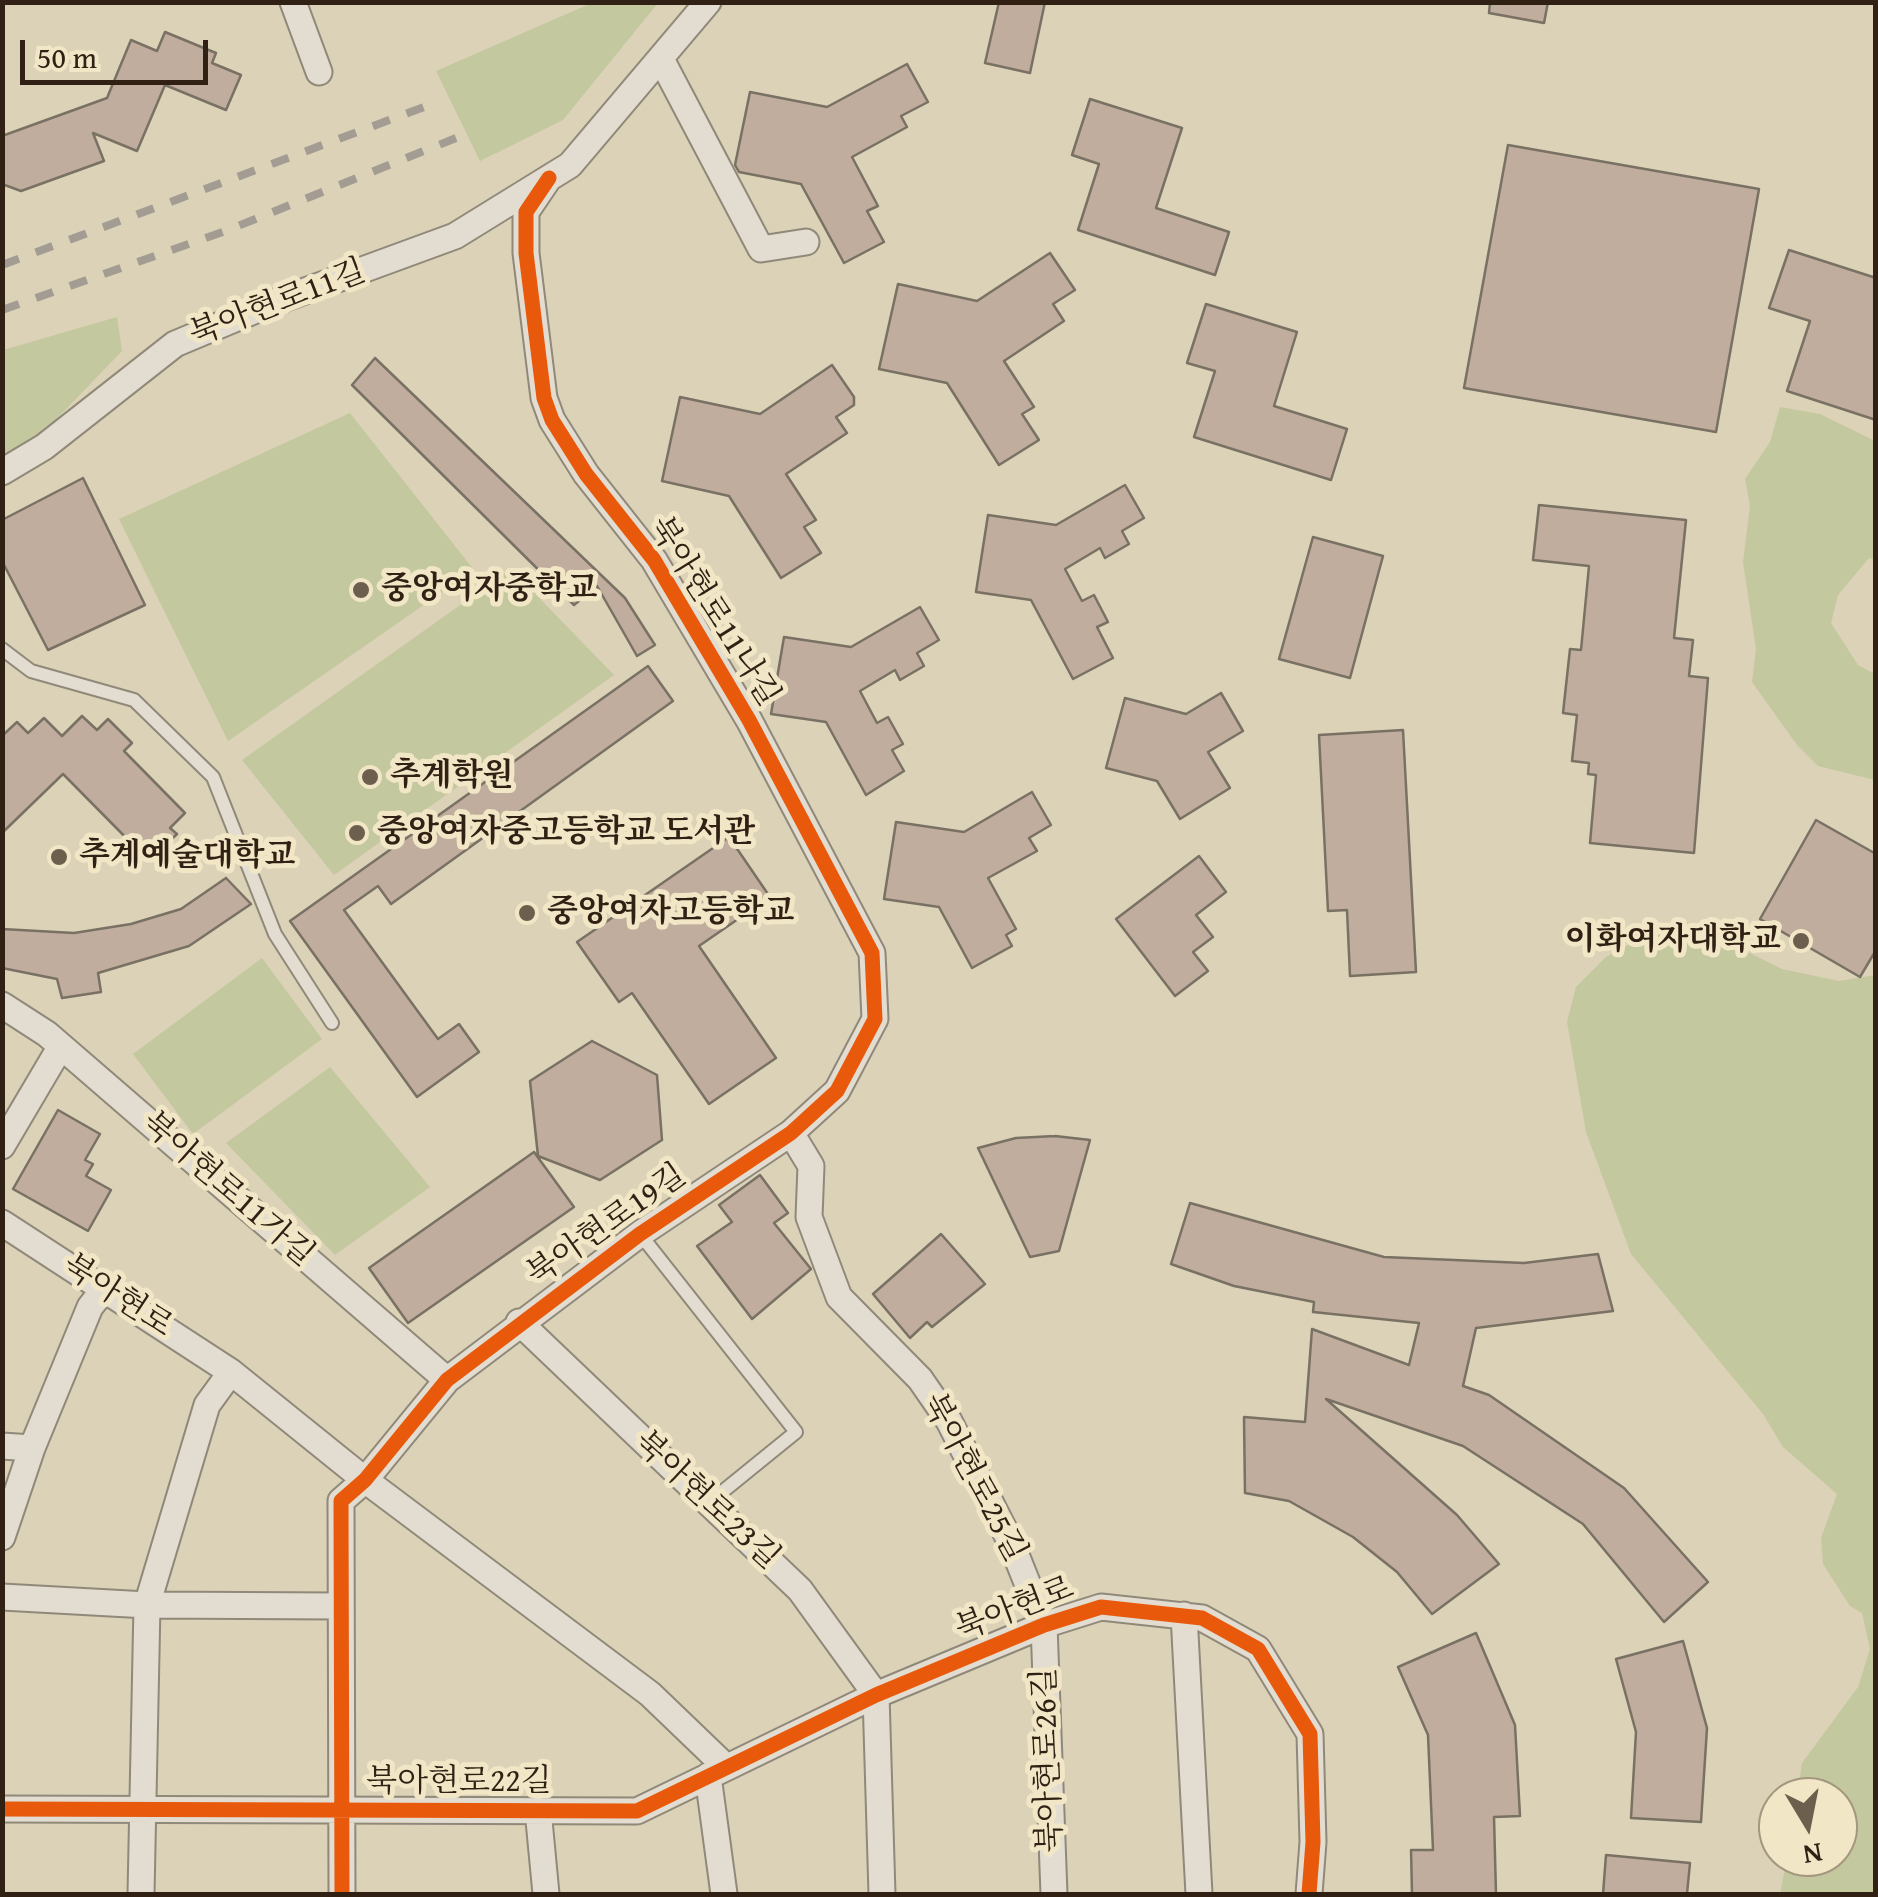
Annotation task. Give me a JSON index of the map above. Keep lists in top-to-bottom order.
{
  "streets": {
    "street": [
      "북아현로11길",
      "북아현로11나길",
      "북아현로11가길",
      "북아현로19길",
      "북아현로",
      "북아현로25길",
      "북아현로23길",
      "북아현로26길",
      "북아현로22길"
    ]
  },
  "crossings": [
    ["북아현로11길", "북아현로11나길"],
    ["북아현로11나길", "북아현로19길"],
    ["북아현로11가길", "북아현로19길"],
    ["북아현로19길", "북아현로"],
    ["북아현로19길", "북아현로25길"],
    ["북아현로19길", "북아현로23길"],
    ["북아현로", "북아현로25길"],
    ["북아현로", "북아현로23길"],
    ["북아현로", "북아현로26길"],
    ["북아현로", "북아현로22길"],
    ["북아현로25길", "북아현로26길"]
  ],
  "places": [
    "중앙여자중학교",
    "추계학원",
    "중앙여자중고등학교 도서관",
    "추계예술대학교",
    "중앙여자고등학교",
    "이화여자대학교"
  ],
  "scale_bar": "50 m",
  "north": "bottom"
}
